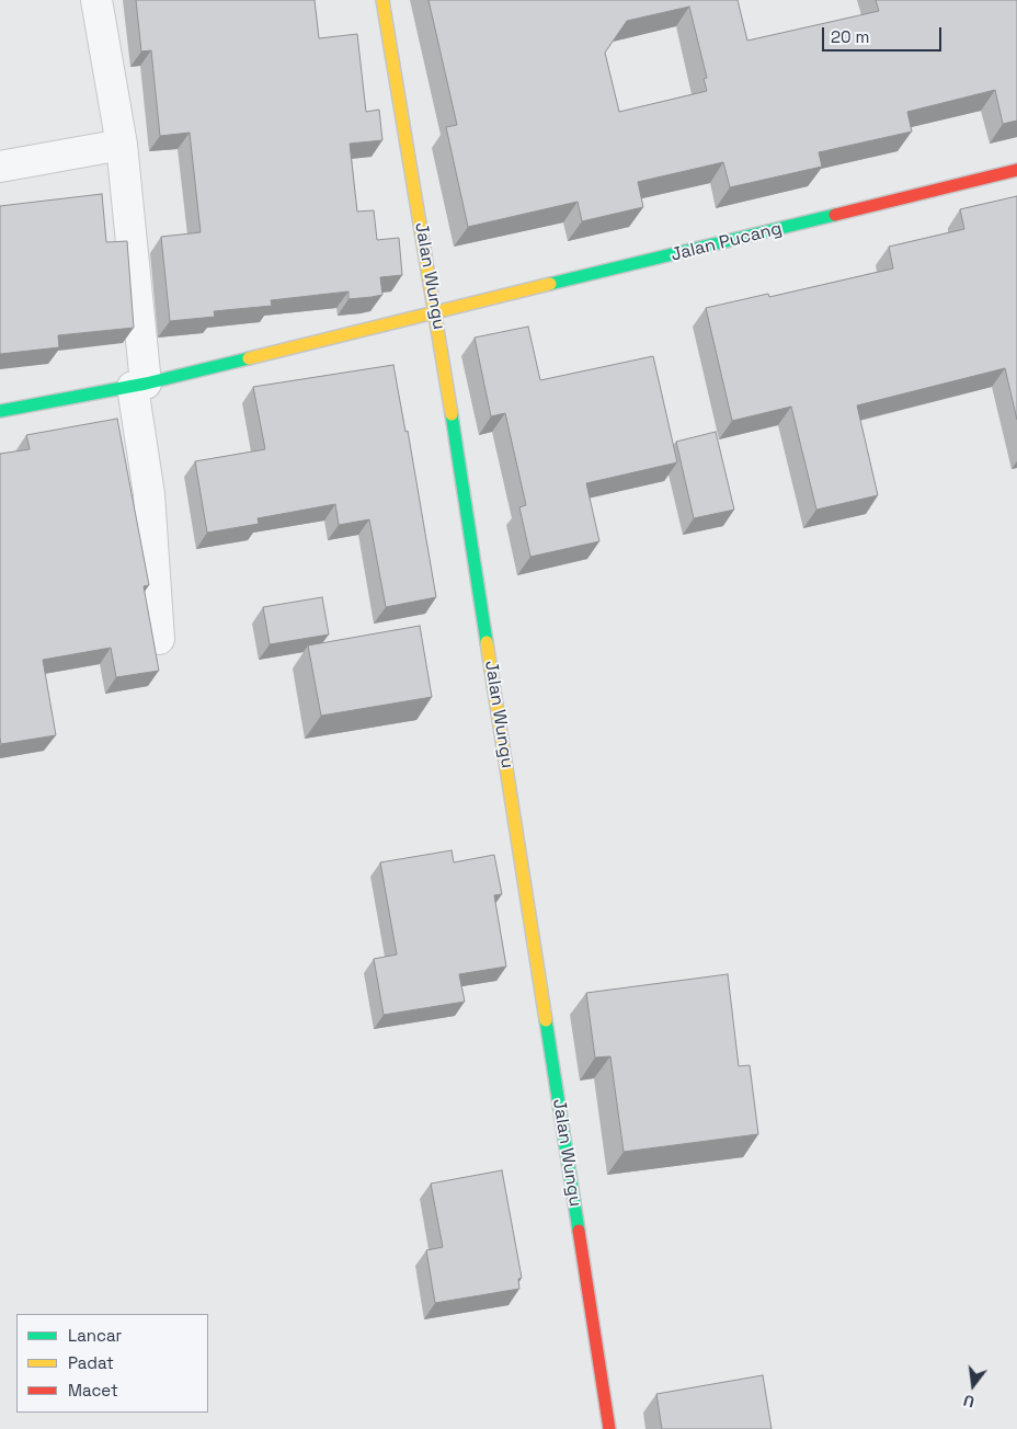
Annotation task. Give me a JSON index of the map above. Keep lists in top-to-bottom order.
{
  "streets": {
    "street": ["Jalan Pucang", "Jalan Wungu"]
  },
  "crossings": [
    ["Jalan Pucang", "Jalan Wungu"]
  ],
  "legend": ["Lancar", "Padat", "Macet"],
  "scale_bar": "20 m",
  "north": "bottom"
}
